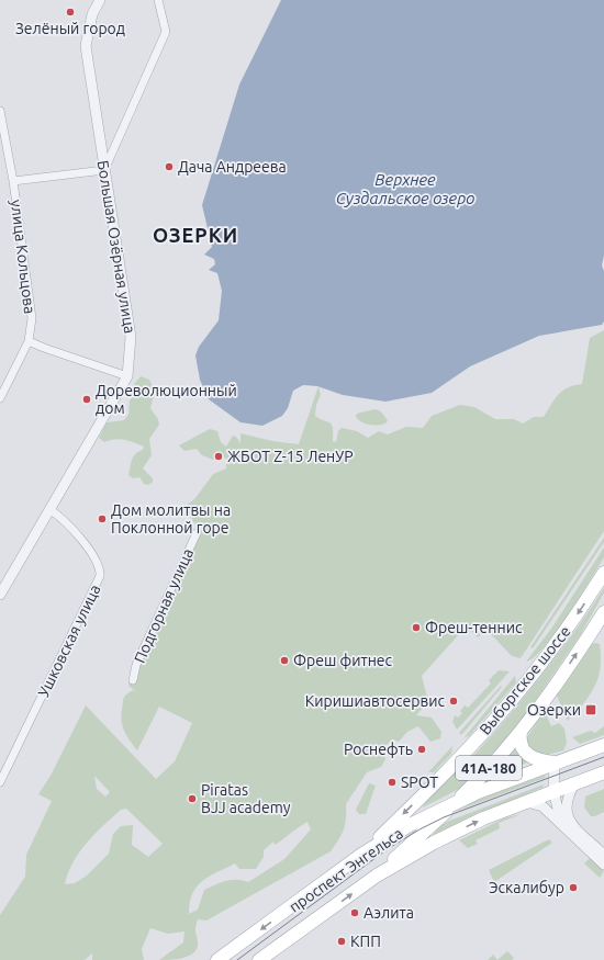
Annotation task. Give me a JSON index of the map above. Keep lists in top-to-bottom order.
{
  "streets": {
    "main road": ["Выборгское шоссе", "41А-180", "проспект Энгельса"],
    "street": [
      "Большая Озёрная улица",
      "улица Кольцова",
      "Подгорная улица",
      "Ушковская улица"
    ]
  },
  "crossings": [
    ["Большая Озёрная улица", "Ушковская улица"],
    ["Выборгское шоссе", "проспект Энгельса"]
  ],
  "districts": ["ОЗЕРКИ"],
  "water": ["Верхнее Суздальское озеро"],
  "places": {
    "other": [
      "Зелёный город",
      "Дача Андреева",
      "Дореволюционный дом",
      "ЖБОТ Z-15 ЛенУР",
      "Дом молитвы на Поклонной горе",
      "Фреш-теннис",
      "Фреш фитнес",
      "Киришиавтосервис",
      "Роснефть",
      "SPOT",
      "Piratas BJJ academy",
      "Эскалибур",
      "Аэлита",
      "КПП"
    ],
    "transit": ["Озерки"]
  }
}
